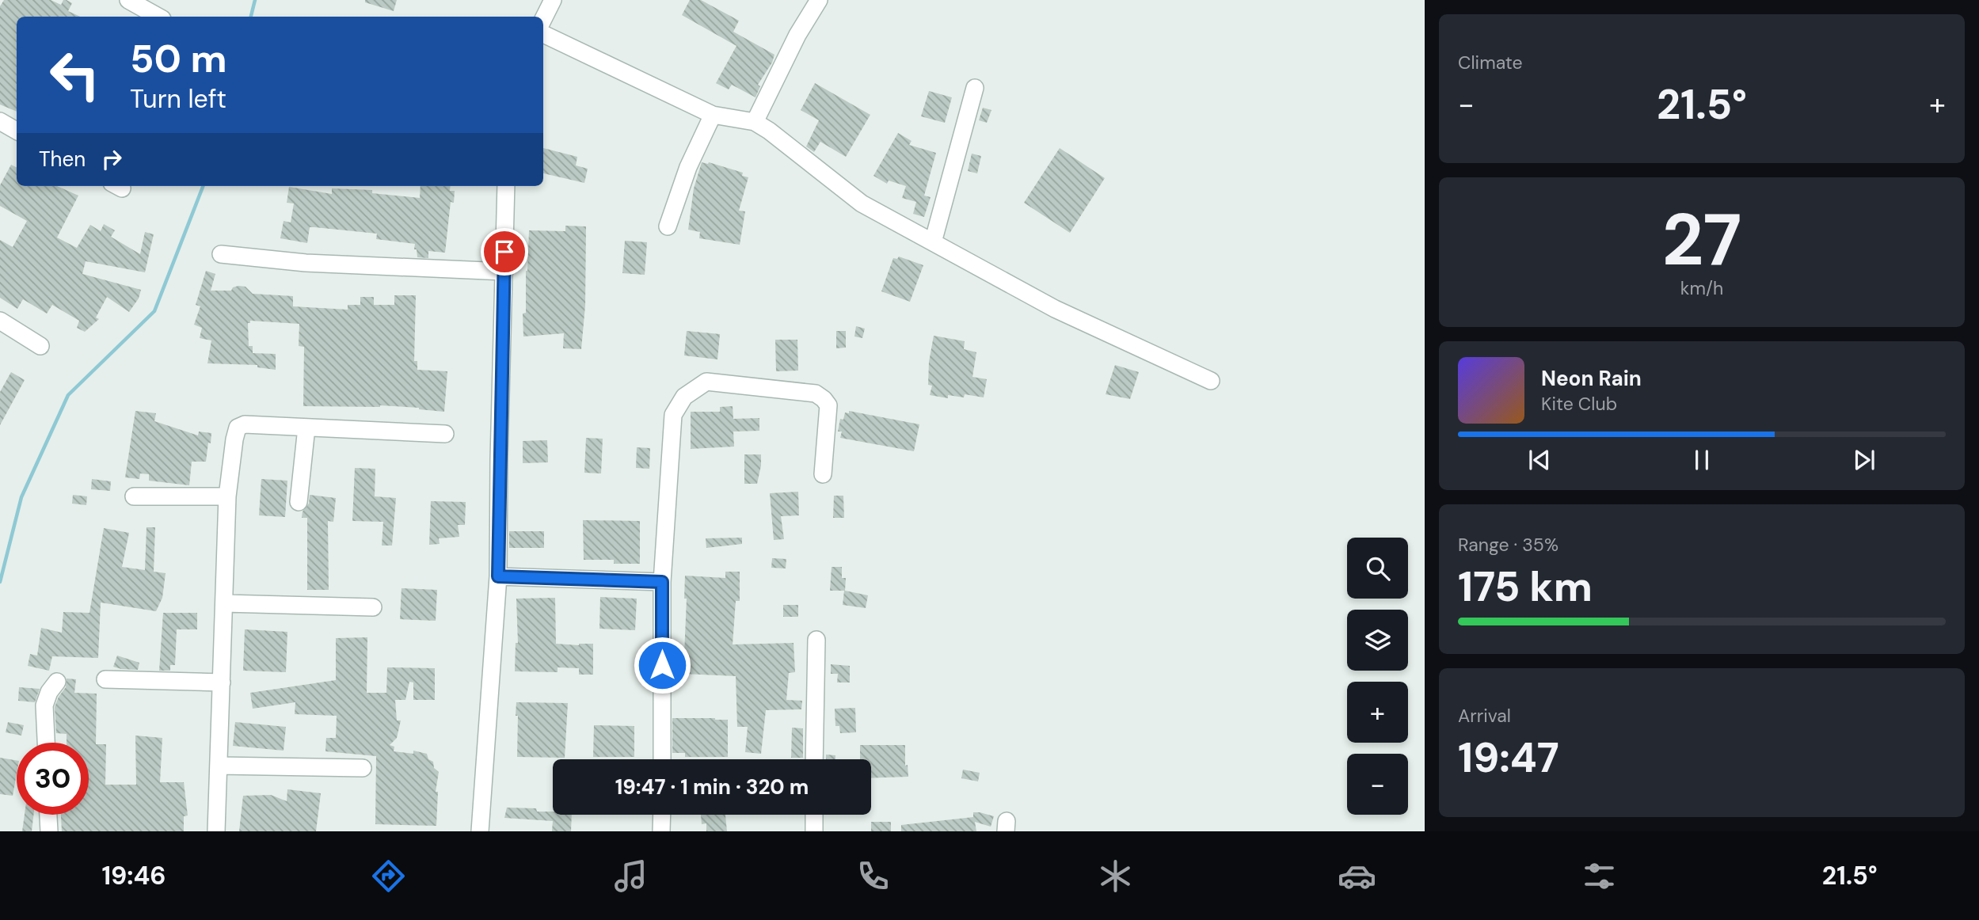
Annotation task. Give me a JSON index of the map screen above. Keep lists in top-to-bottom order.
{
  "page": {
    "tile": [
      "Climate",
      ["27", "km/h"],
      ["Range · 35%", "175 km"],
      ["Arrival", "19:47"]
    ],
    "turn": ["50 m", "Turn left"],
    "heat": ["−", "21.5°", "+"],
    "then": "Then",
    "song": ["Neon Rain", "Kite Club"],
    "map_buttons": ["+", "−"],
    "limit": "30",
    "trip": "19:47 · 1 min · 320 m",
    "tabs": ["19:46", "21.5°"]
  }
}
